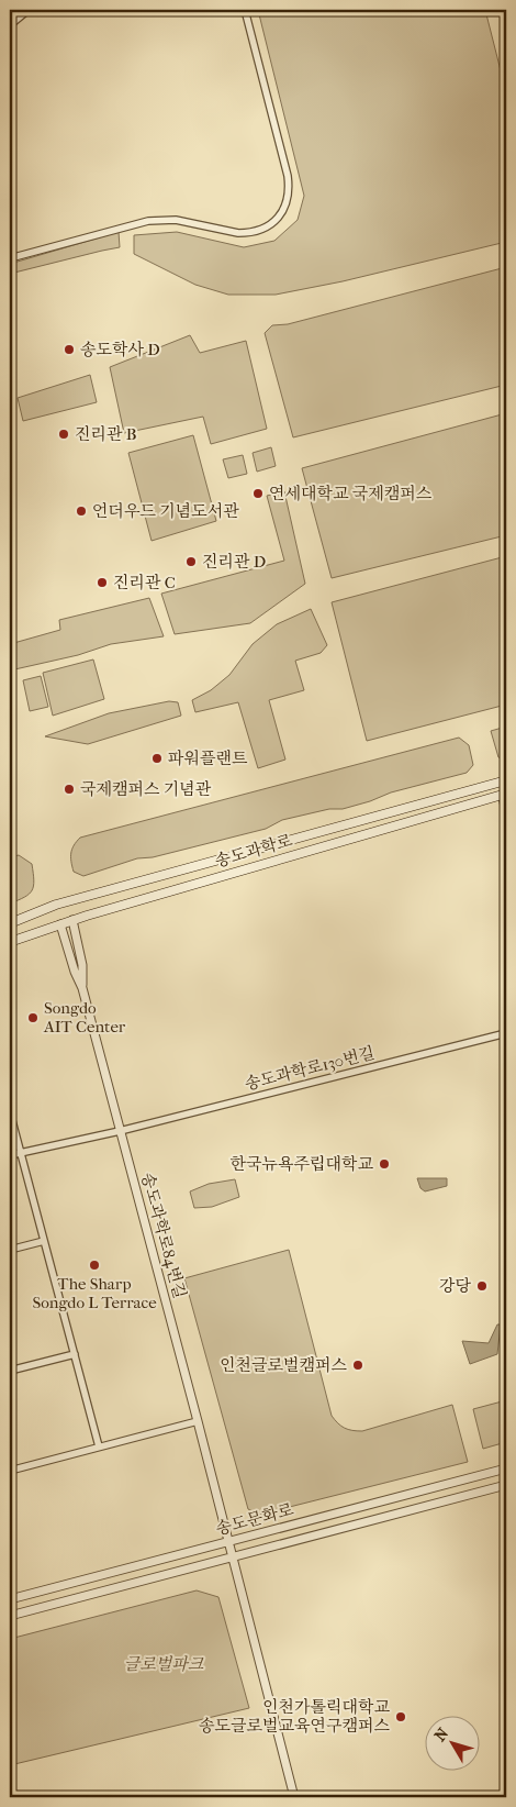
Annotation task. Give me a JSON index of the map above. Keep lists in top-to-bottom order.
{
  "streets": {
    "main road": ["송도과학로"],
    "street": ["송도과학로130번길", "송도과학로84번길", "송도문화로"]
  },
  "crossings": [
    ["송도과학로", "송도과학로84번길"],
    ["송도과학로130번길", "송도과학로84번길"],
    ["송도과학로84번길", "송도문화로"]
  ],
  "parks": ["글로벌파크"],
  "places": [
    "송도학사 D",
    "진리관 B",
    "연세대학교 국제캠퍼스",
    "언더우드 기념도서관",
    "진리관 D",
    "진리관 C",
    "파워플랜트",
    "국제캠퍼스 기념관",
    "Songdo AIT Center",
    "한국뉴욕주립대학교",
    "The Sharp Songdo L Terrace",
    "강당",
    "인천글로벌캠퍼스",
    "인천가톨릭대학교 송도글로벌교육연구캠퍼스"
  ],
  "north": "top left"
}
